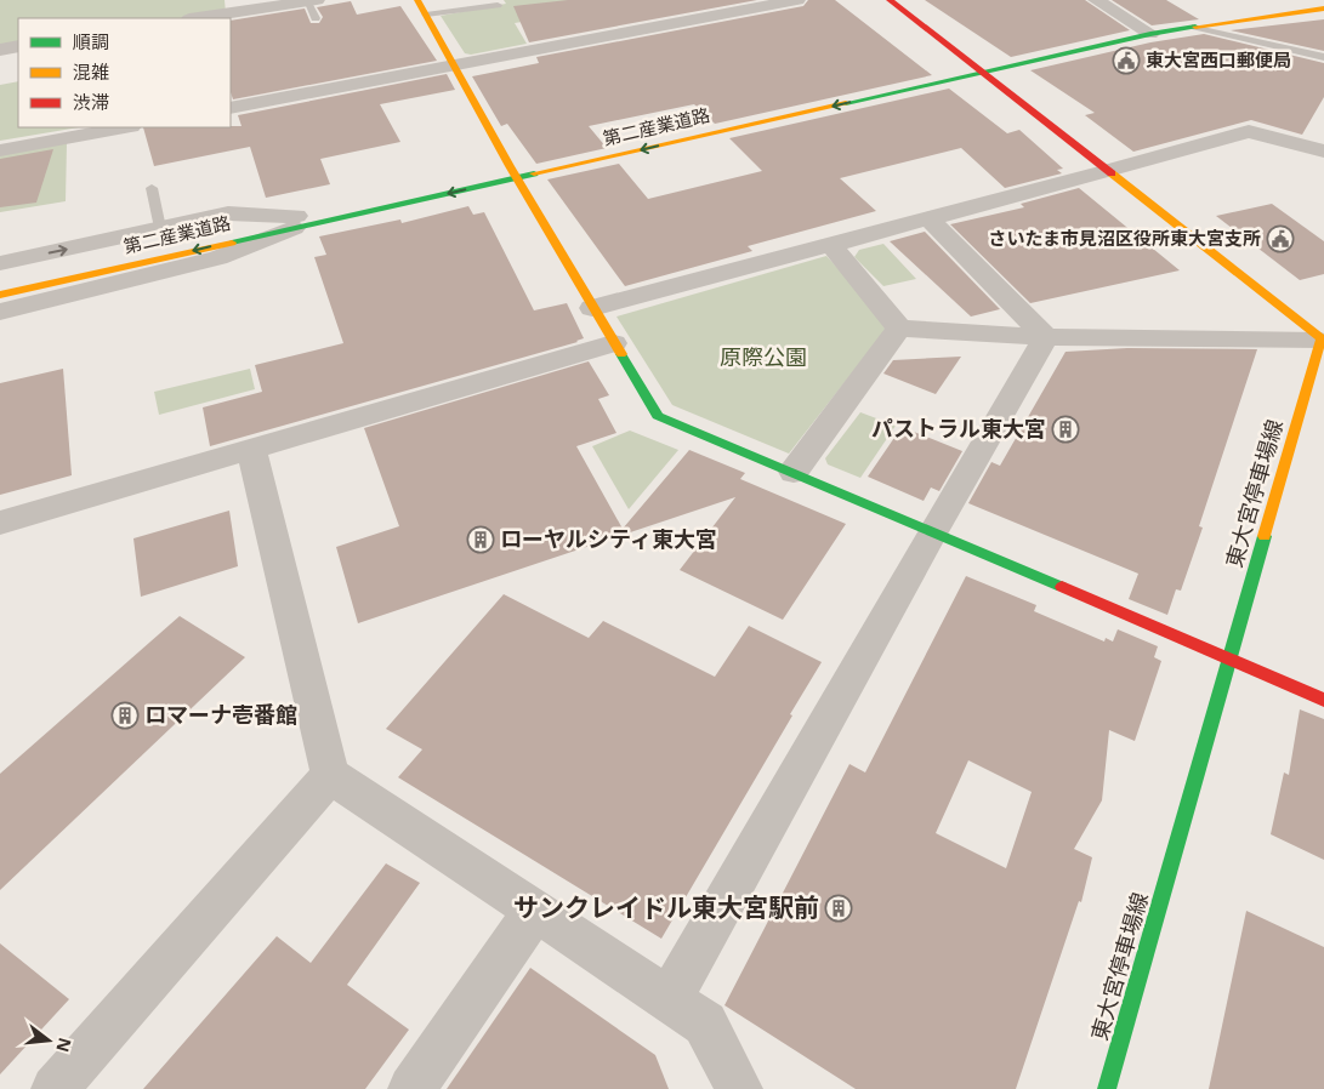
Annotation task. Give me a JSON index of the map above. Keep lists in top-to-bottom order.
{
  "streets": {
    "main road": ["第二産業道路", "東大宮停車場線"]
  },
  "parks": ["原際公園"],
  "places": {
    "public building": ["東大宮西口郵便局", "さいたま市見沼区役所東大宮支所"],
    "building": [
      "パストラル東大宮",
      "ローヤルシティ東大宮",
      "ロマーナ壱番館",
      "サンクレイドル東大宮駅前"
    ]
  },
  "legend": ["順調", "混雑", "渋滞"],
  "north": "right"
}
